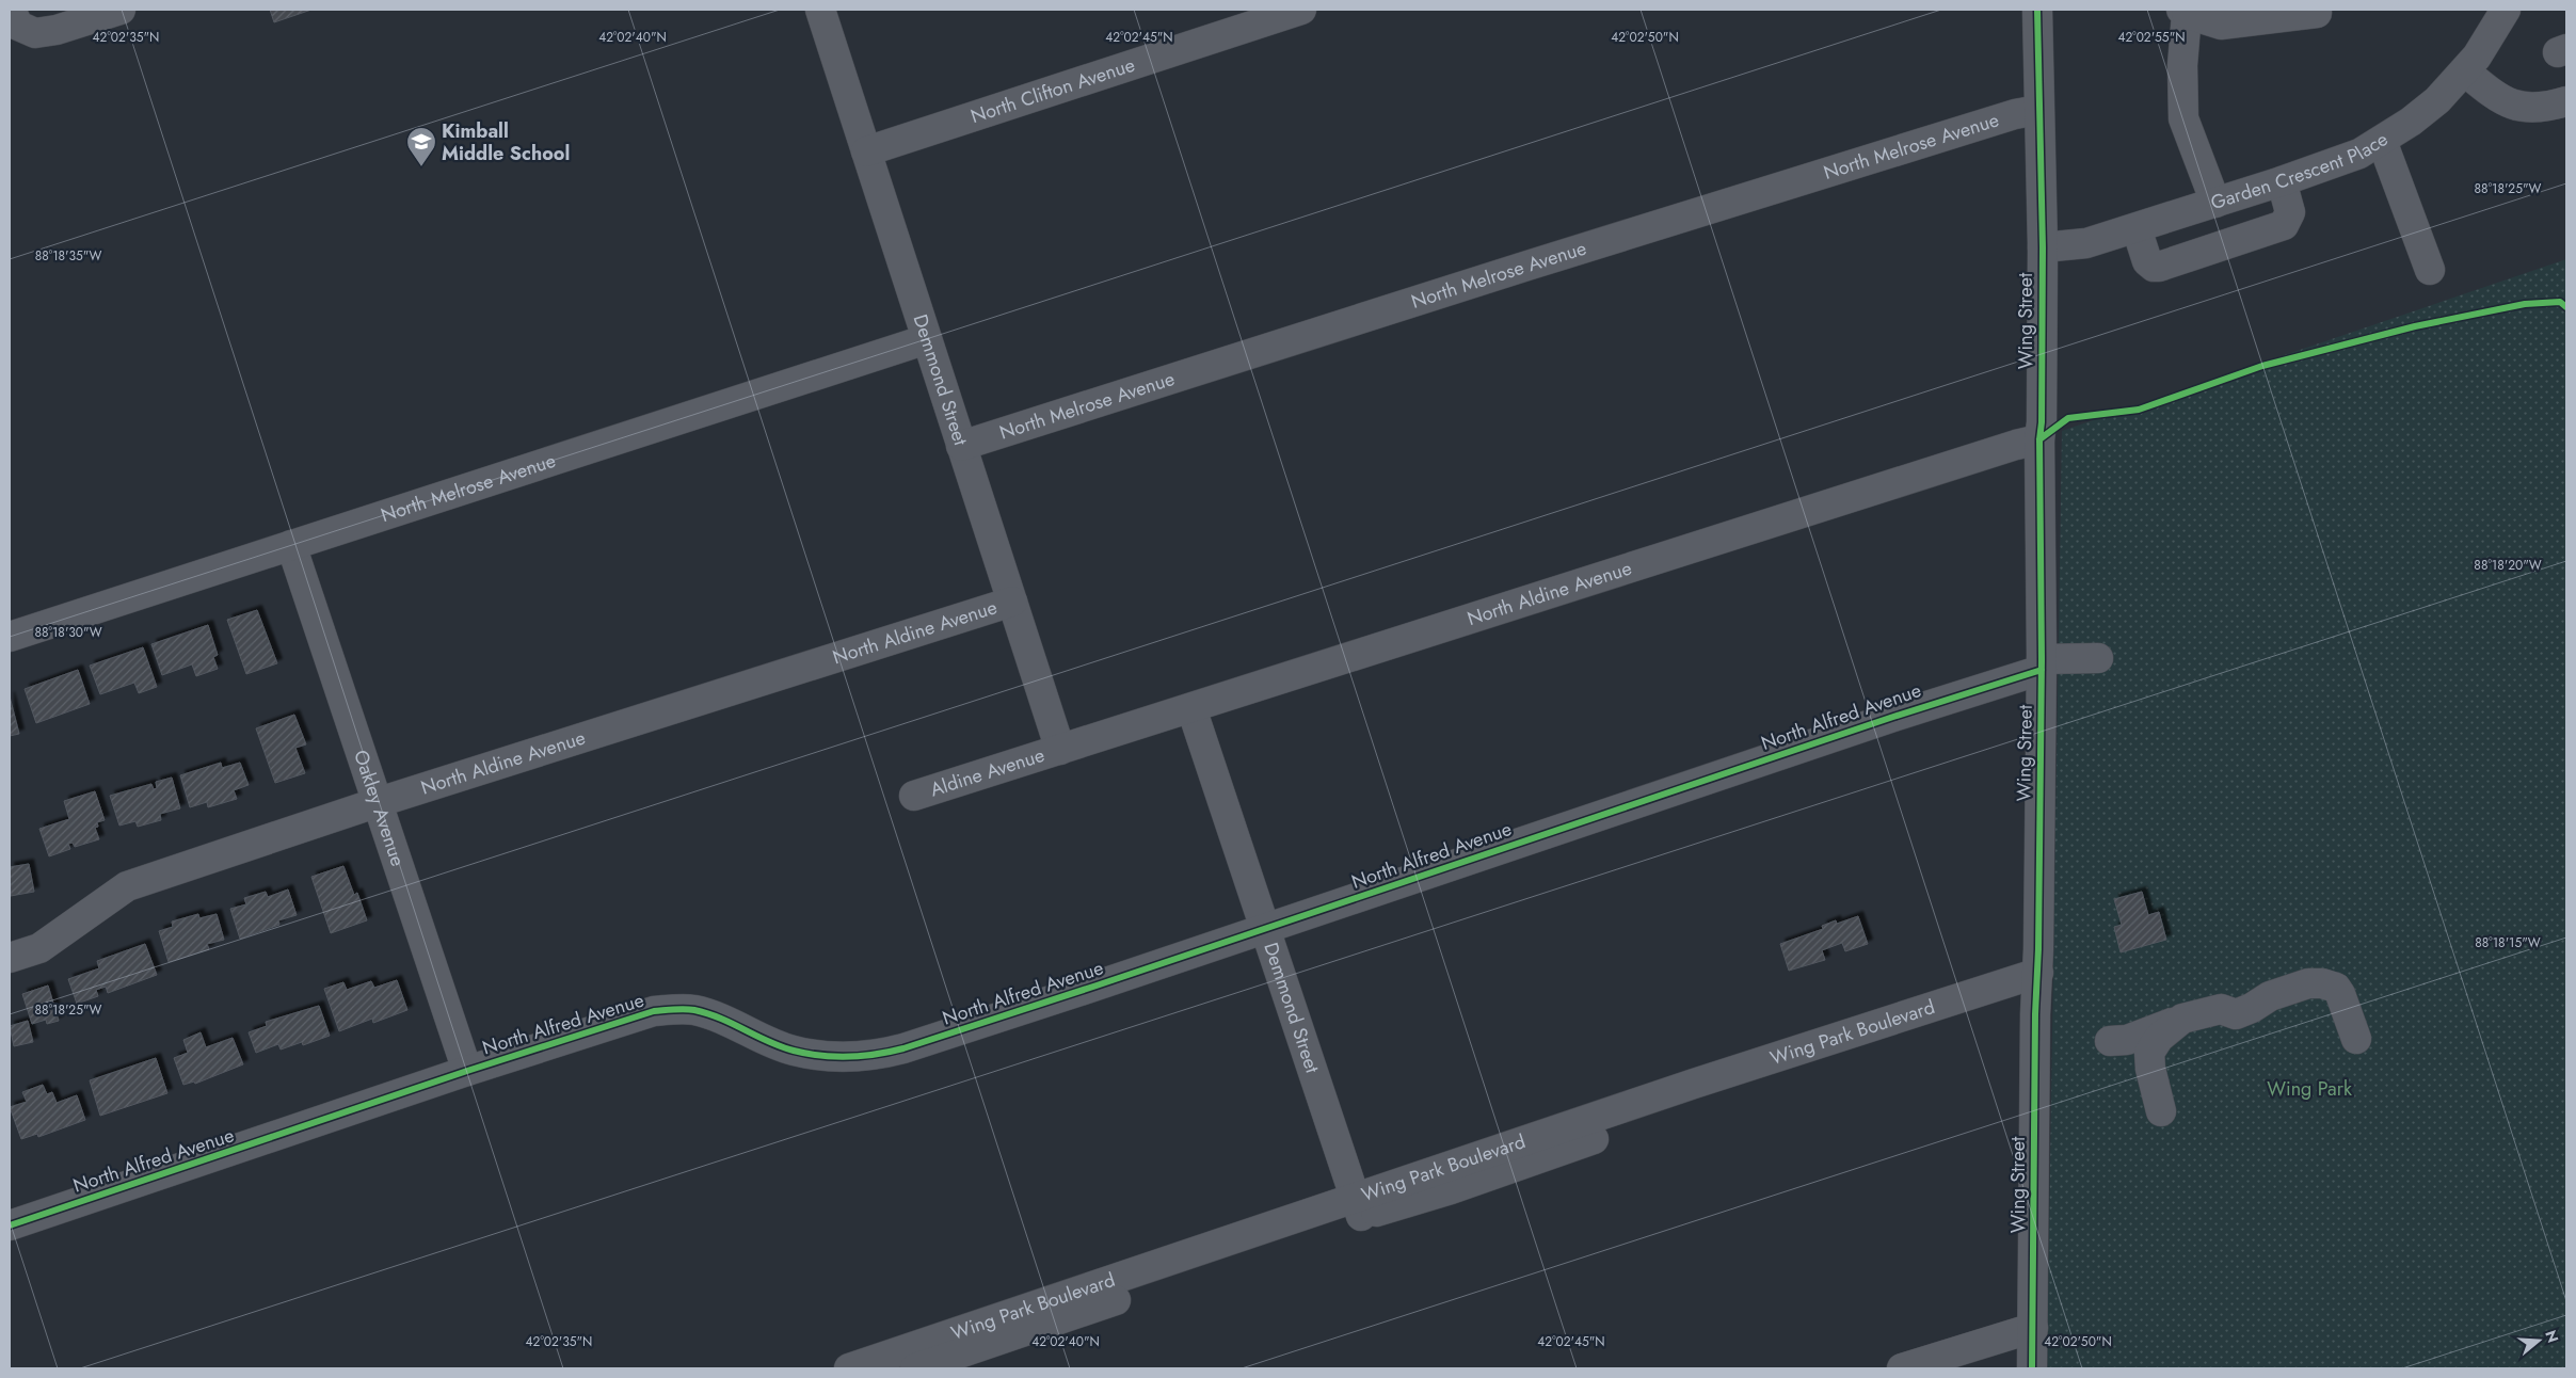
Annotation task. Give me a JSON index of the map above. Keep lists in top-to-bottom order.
{
  "streets": {
    "street": [
      "North Clifton Avenue",
      "North Melrose Avenue",
      "Garden Crescent Place",
      "Wing Street",
      "Demmond Street",
      "North Aldine Avenue",
      "North Alfred Avenue",
      "Aldine Avenue",
      "Oakley Avenue",
      "Wing Park Boulevard"
    ]
  },
  "crossings": [
    ["North Clifton Avenue", "Demmond Street"],
    ["North Melrose Avenue", "Wing Street"],
    ["North Melrose Avenue", "Demmond Street"],
    ["North Melrose Avenue", "Oakley Avenue"],
    ["Garden Crescent Place", "Wing Street"],
    ["Wing Street", "North Aldine Avenue"],
    ["Wing Street", "North Alfred Avenue"],
    ["Wing Street", "Wing Park Boulevard"],
    ["Demmond Street", "North Aldine Avenue"],
    ["Demmond Street", "North Alfred Avenue"],
    ["Demmond Street", "Aldine Avenue"],
    ["Demmond Street", "Wing Park Boulevard"],
    ["North Aldine Avenue", "Aldine Avenue"],
    ["North Aldine Avenue", "Oakley Avenue"],
    ["North Alfred Avenue", "Oakley Avenue"]
  ],
  "parks": ["Wing Park"],
  "places": {
    "school or university": ["Kimball Middle School"]
  },
  "north": "right",
  "coordinates": [
    "42°02'35\"N",
    "42°02'40\"N",
    "42°02'45\"N",
    "42°02'50\"N",
    "42°02'55\"N",
    "88°18'25\"W",
    "88°18'35\"W",
    "88°18'20\"W",
    "88°18'30\"W",
    "88°18'15\"W"
  ]
}
